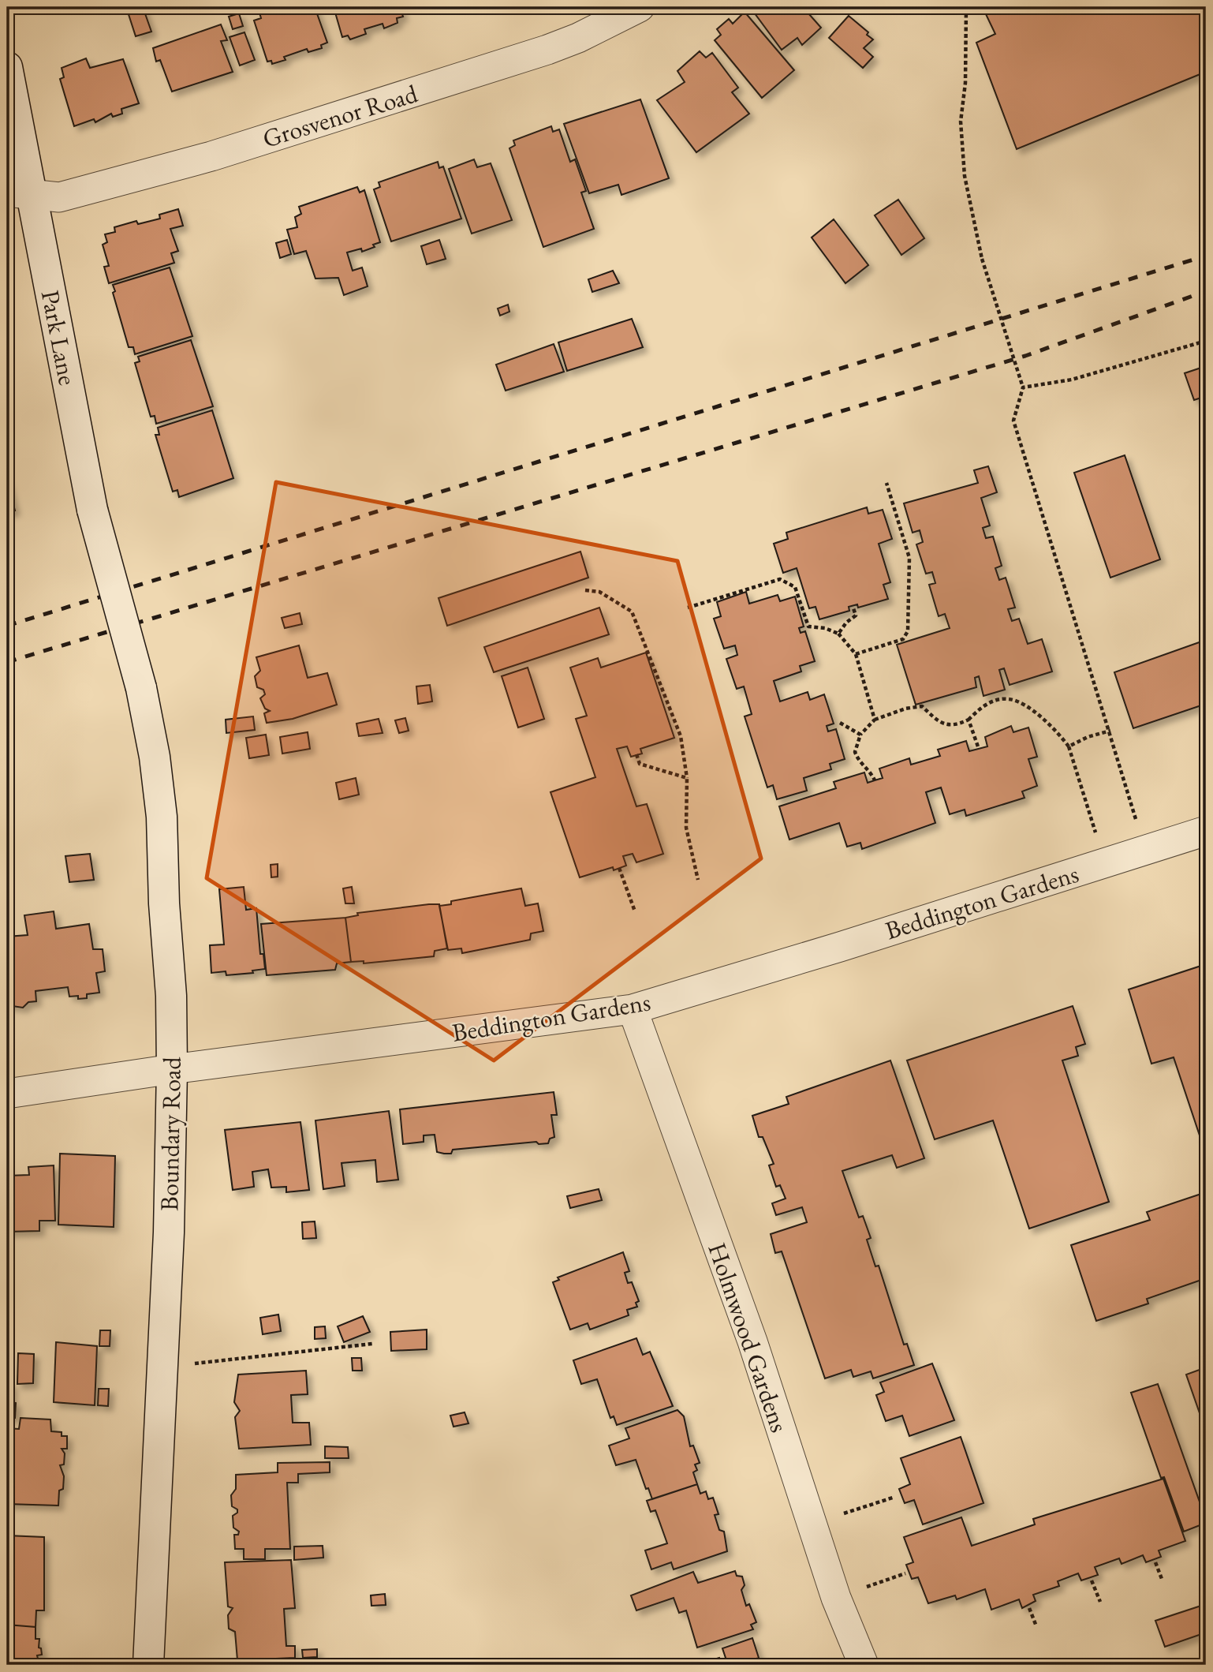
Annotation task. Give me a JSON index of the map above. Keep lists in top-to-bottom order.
{
  "streets": {
    "main road": ["Park Lane", "Boundary Road"],
    "street": ["Grosvenor Road", "Beddington Gardens", "Holmwood Gardens"]
  },
  "crossings": [
    ["Grosvenor Road", "Park Lane"],
    ["Park Lane", "Boundary Road"],
    ["Beddington Gardens", "Boundary Road"],
    ["Beddington Gardens", "Holmwood Gardens"]
  ]
}
